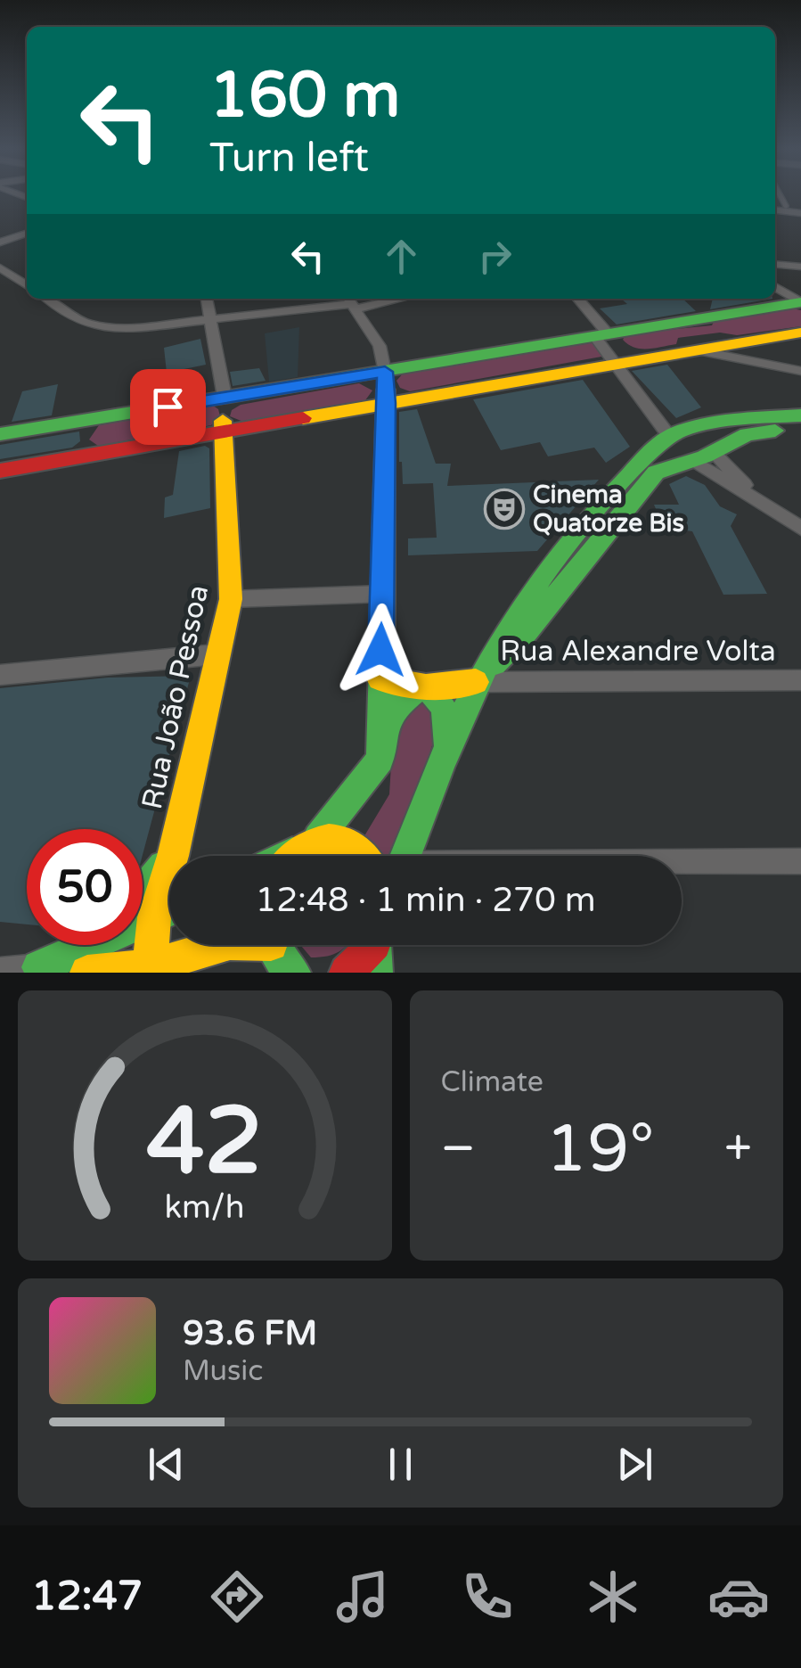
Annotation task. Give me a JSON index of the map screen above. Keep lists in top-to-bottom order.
{
  "streets": {
    "main road": ["Rua João Pessoa"],
    "street": ["Rua Alexandre Volta"]
  },
  "places": {
    "theatre": ["Cinema Quatorze Bis"]
  },
  "page": {
    "turn": ["160 m", "Turn left"],
    "limit": "50",
    "trip": "12:48 · 1 min · 270 m",
    "tile": "Climate",
    "heat": ["−", "19°", "+"],
    "song": ["93.6 FM", "Music"],
    "tabs": "12:47",
    "gauge": ["42", "km/h"]
  }
}
